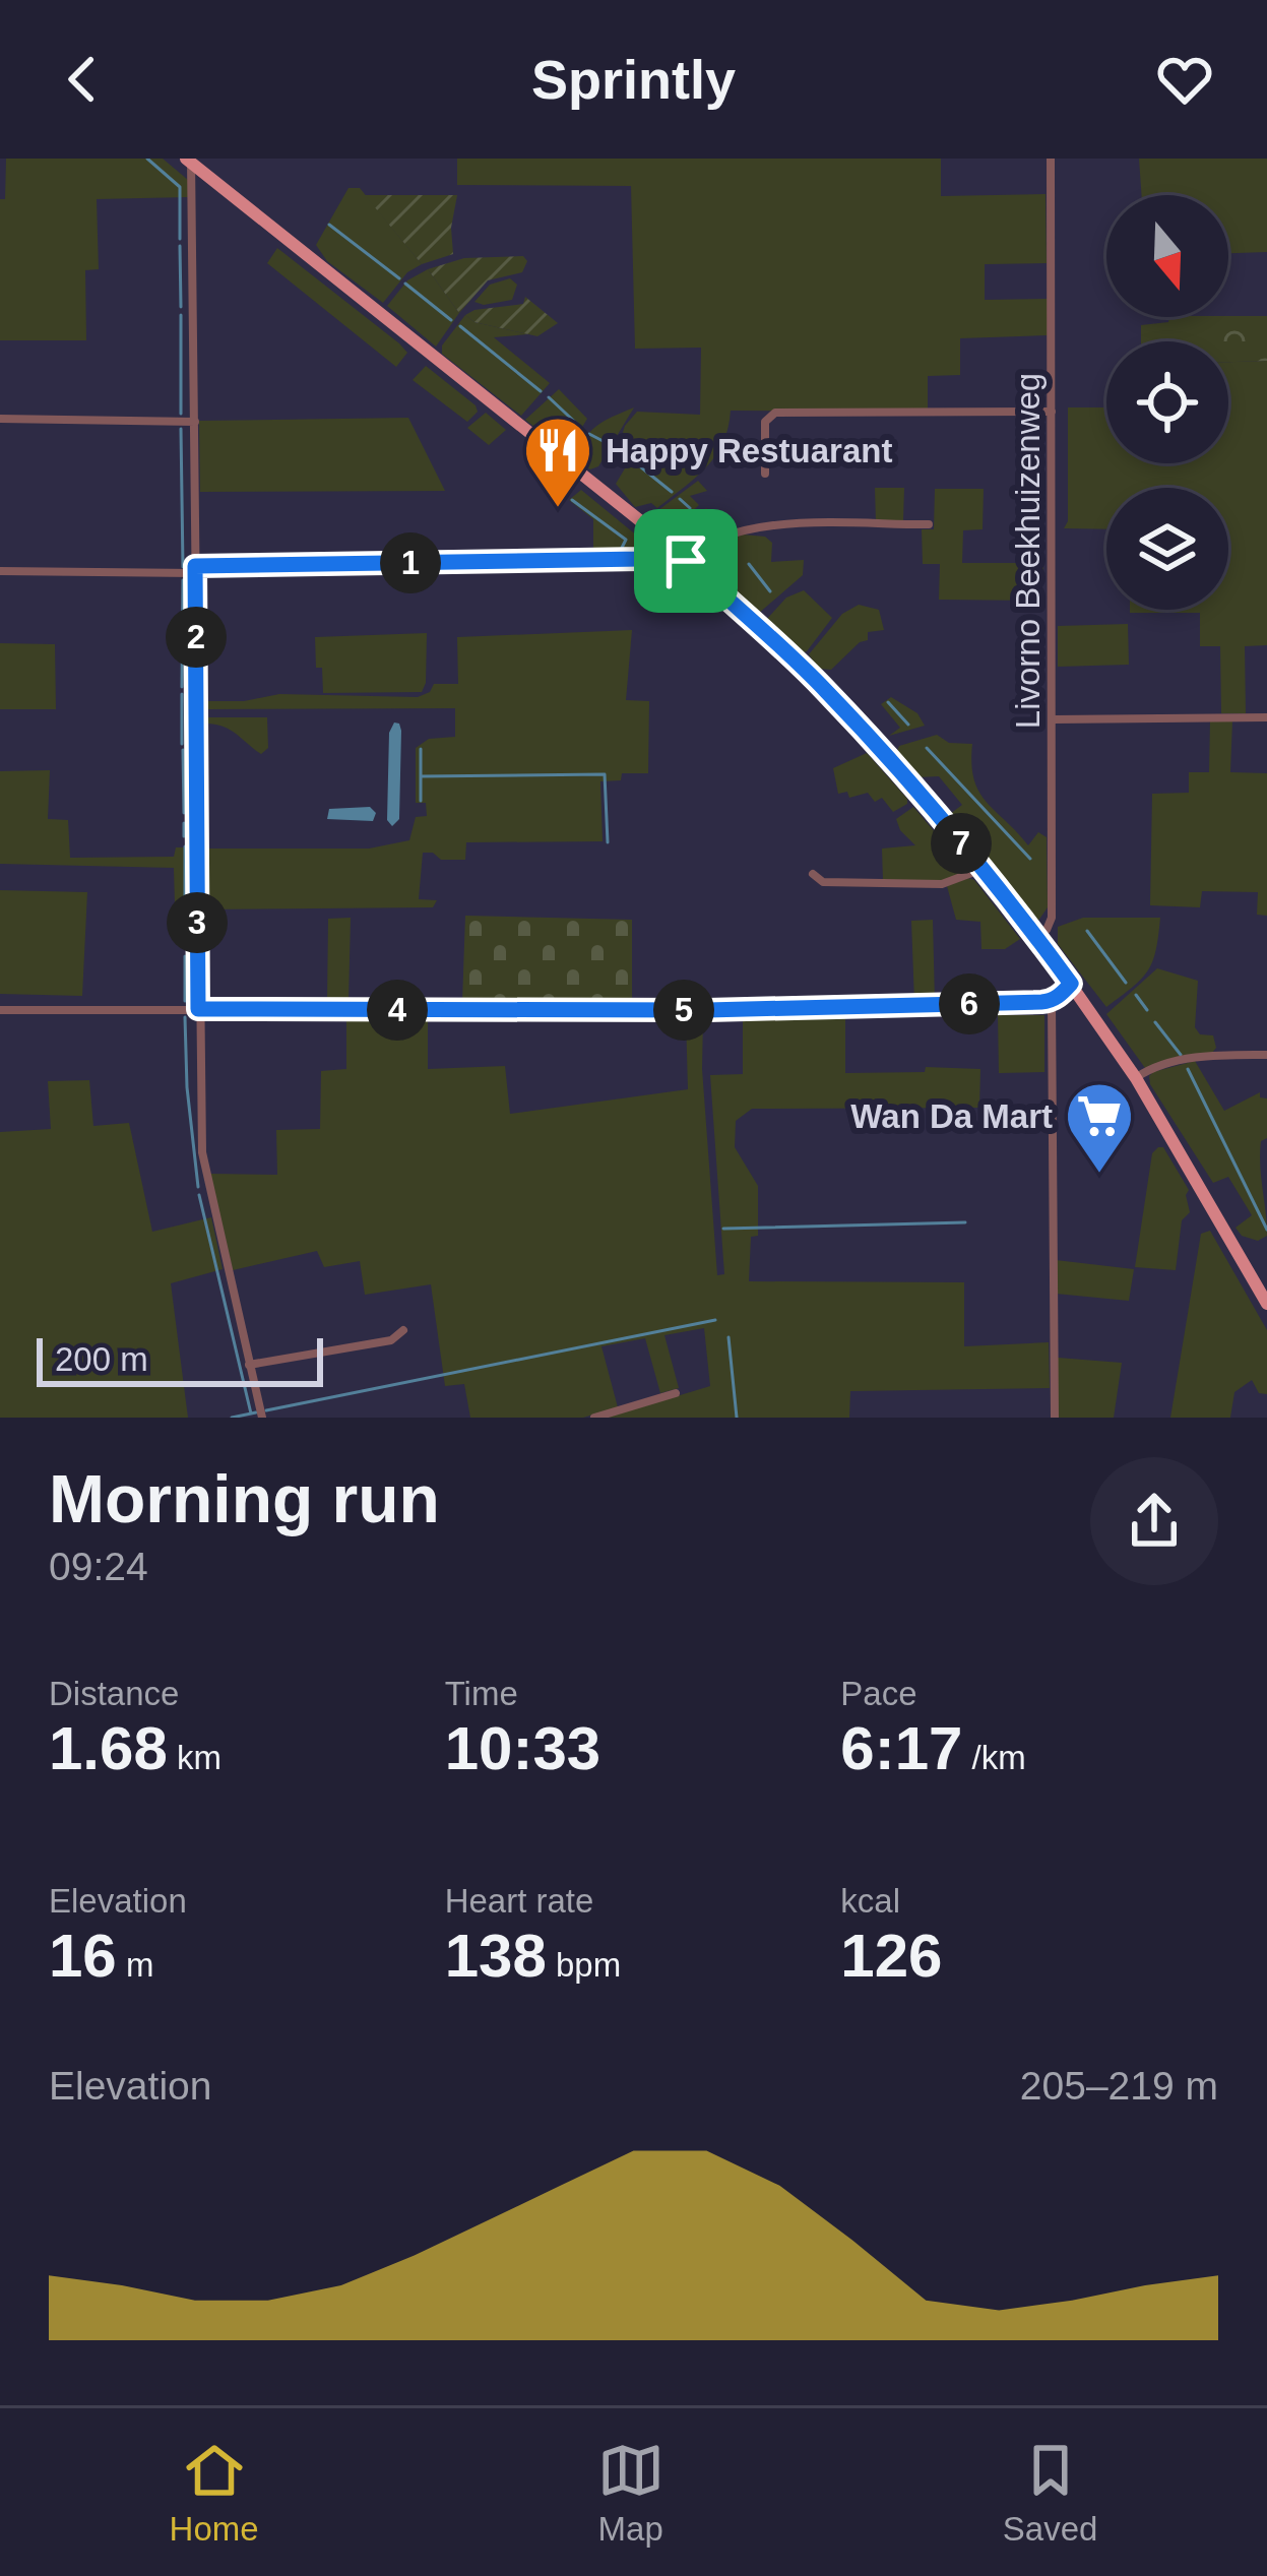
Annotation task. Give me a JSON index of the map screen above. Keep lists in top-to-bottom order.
{
  "streets": {
    "street": ["Livorno Beekhuizenweg"]
  },
  "places": {
    "restaurant": ["Happy Restuarant"],
    "supermarket": ["Wan Da Mart"]
  },
  "scale_bar": "200 m",
  "north": "bottom",
  "page": {
    "header": "Sprintly",
    "pins": [
      "1",
      "2",
      "7",
      "3",
      "6",
      "4",
      "5"
    ],
    "scale": "200 m",
    "heading": ["Morning run", "09:24"],
    "stats": [
      ["Distance", "1.68 km"],
      ["Time", "10:33"],
      ["Pace", "6:17 /km"],
      ["Elevation", "16 m"],
      ["Heart rate", "138 bpm"],
      ["kcal", "126"]
    ],
    "chart": ["Elevation", "205–219 m"],
    "tabs": ["Home", "Map", "Saved"]
  }
}
